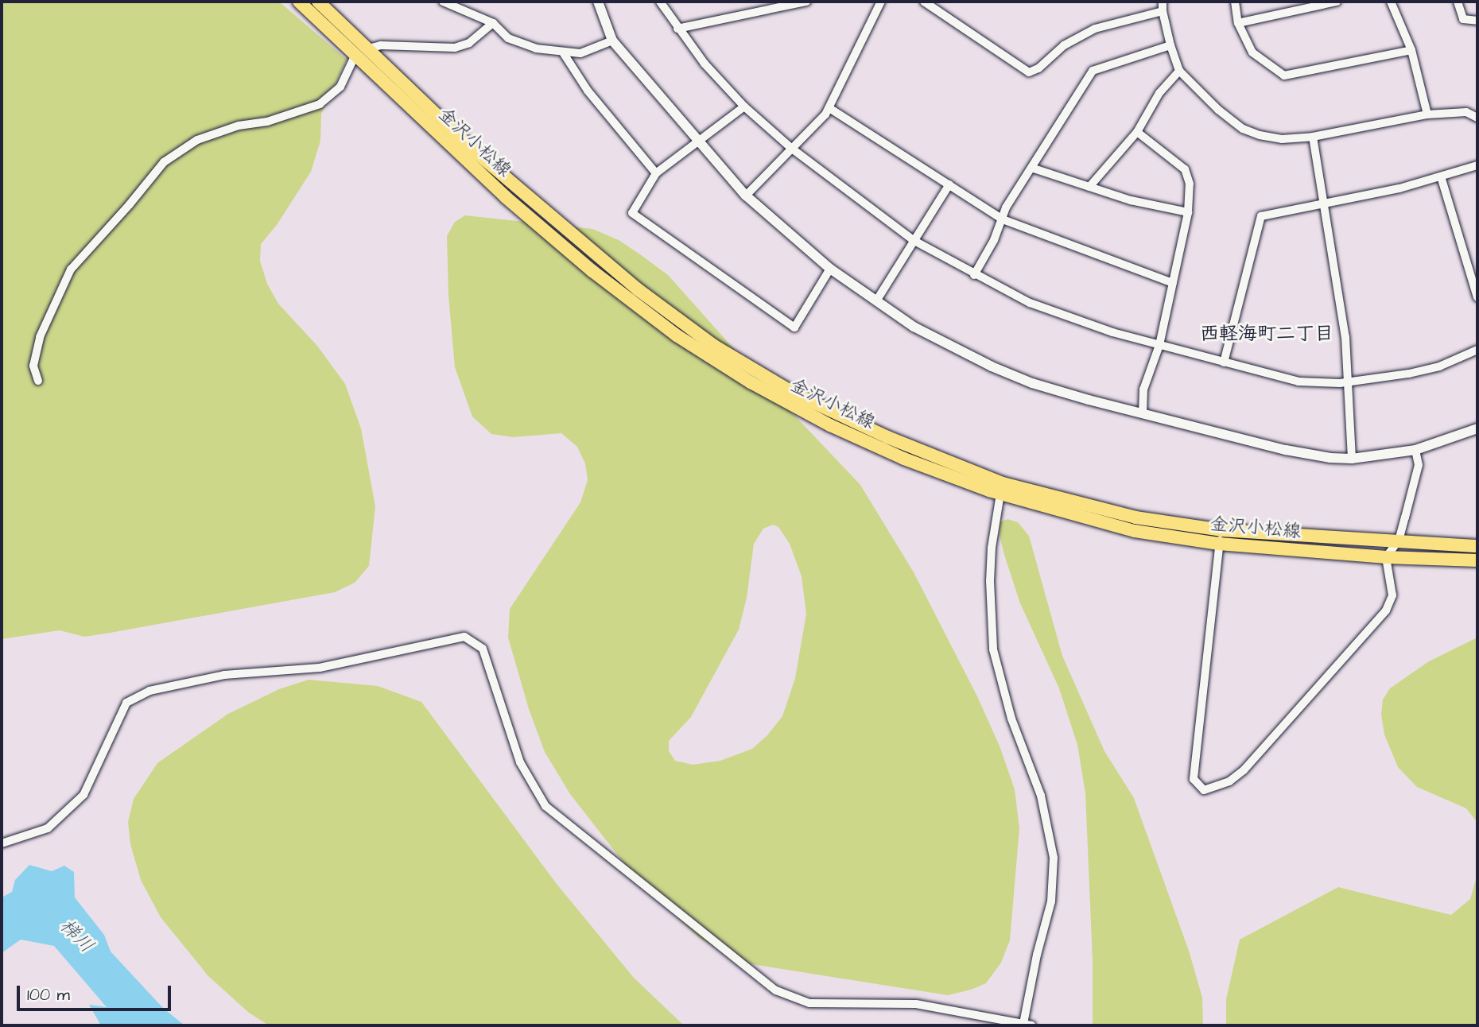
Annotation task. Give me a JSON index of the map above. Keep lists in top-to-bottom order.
{
  "streets": {
    "main road": ["金沢小松線"]
  },
  "districts": ["西軽海町二丁目"],
  "water": ["梯川"],
  "scale_bar": "100 m"
}
